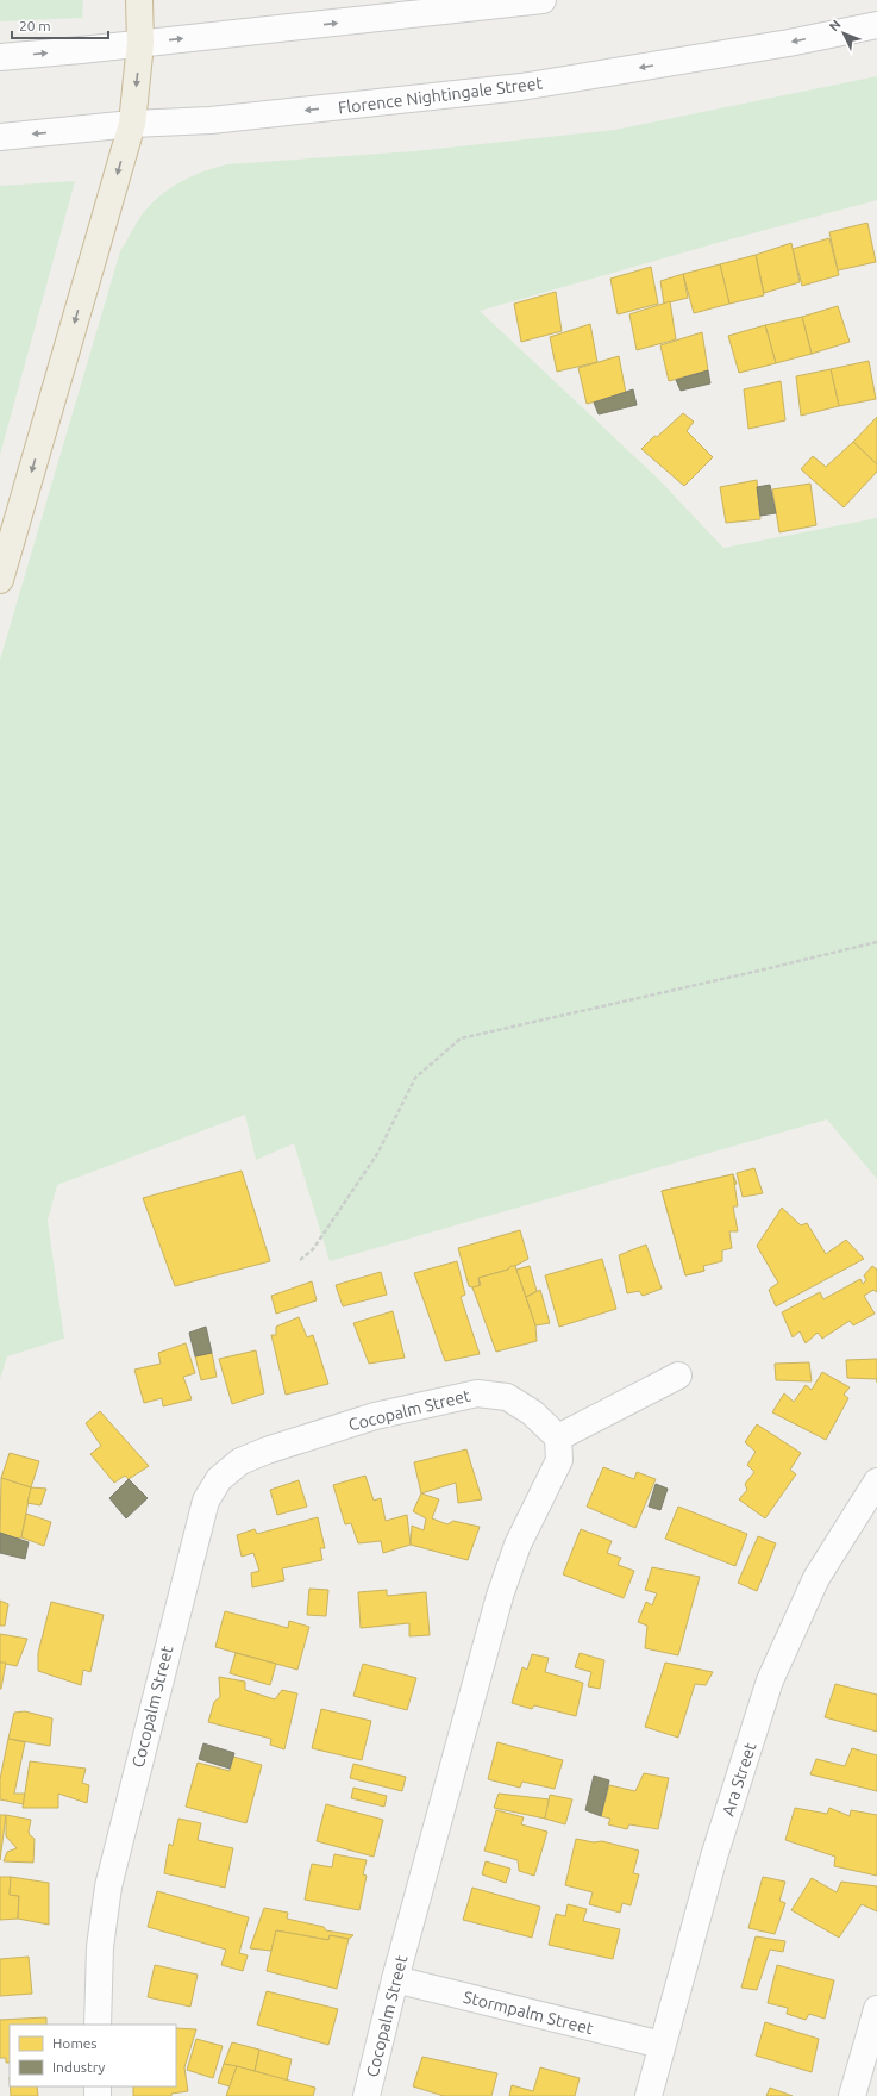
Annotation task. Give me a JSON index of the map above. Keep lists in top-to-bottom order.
{
  "streets": {
    "street": [
      "Florence Nightingale Street",
      "Cocopalm Street",
      "Ara Street",
      "Stormpalm Street"
    ]
  },
  "crossings": [
    ["Cocopalm Street", "Stormpalm Street"],
    ["Ara Street", "Stormpalm Street"]
  ],
  "legend": ["Homes", "Industry"],
  "scale_bar": "20 m",
  "north": "top left"
}
